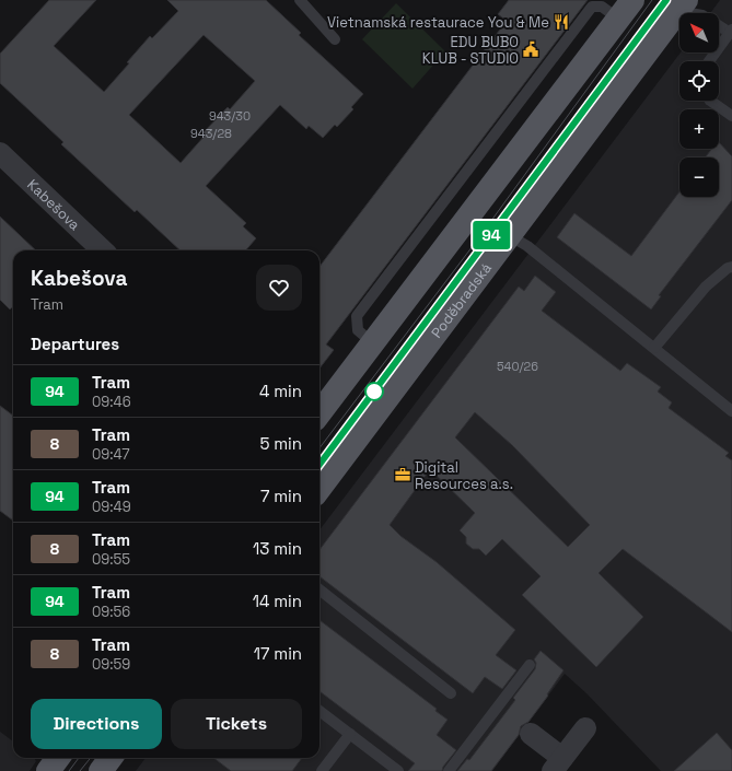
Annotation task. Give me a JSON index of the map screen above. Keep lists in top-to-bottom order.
{
  "streets": {
    "main road": ["Poděbradská"],
    "street": ["Kabešova"]
  },
  "places": {
    "restaurant": ["Vietnamská restaurace You & Me"],
    "public building": ["EDU BUBO KLUB - STUDIO"],
    "office": ["Digital Resources a.s."]
  },
  "lines": ["tram line 94"],
  "house_numbers": ["943/30", "943/28", "540/26"],
  "north": "top left",
  "page": {
    "on_map": "94",
    "map_buttons": ["+", "−"],
    "heading": [
      ["Kabešova", "Tram"],
      "Departures"
    ],
    "list": [
      {
        "mark": "94",
        "name": "Tram",
        "note": "09:46",
        "value": "4 min"
      },
      {
        "mark": "8",
        "name": "Tram",
        "note": "09:47",
        "value": "5 min"
      },
      {
        "mark": "94",
        "name": "Tram",
        "note": "09:49",
        "value": "7 min"
      },
      {
        "mark": "8",
        "name": "Tram",
        "note": "09:55",
        "value": "13 min"
      },
      {
        "mark": "94",
        "name": "Tram",
        "note": "09:56",
        "value": "14 min"
      },
      {
        "mark": "8",
        "name": "Tram",
        "note": "09:59",
        "value": "17 min"
      }
    ],
    "buttons": ["Directions", "Tickets"]
  }
}
